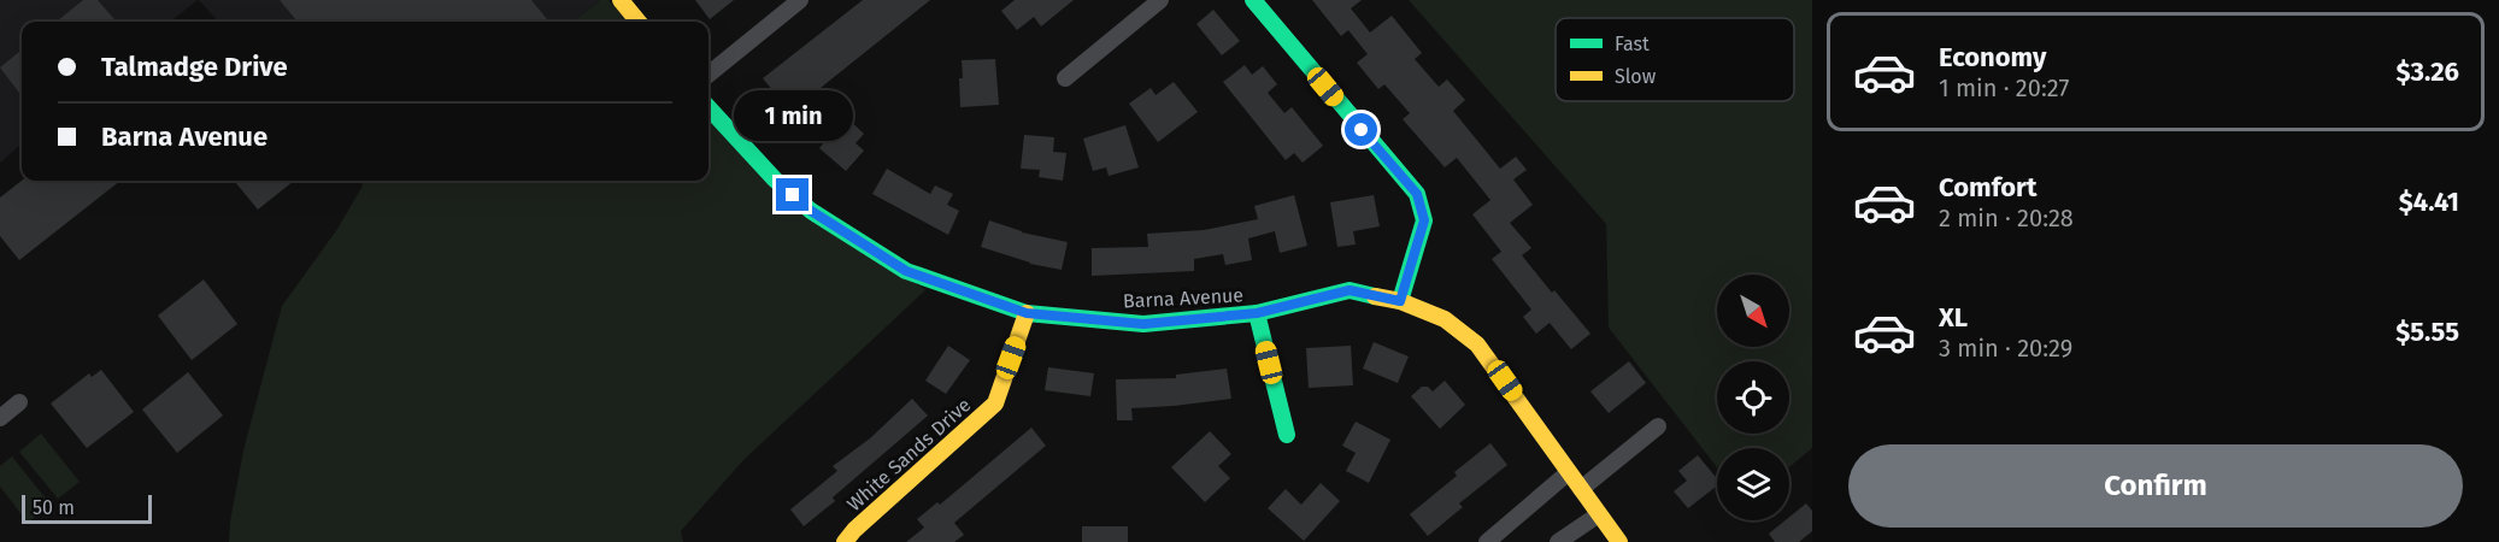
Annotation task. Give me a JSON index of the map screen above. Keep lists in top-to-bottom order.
{
  "streets": {
    "street": ["Barna Avenue", "White Sands Drive"]
  },
  "crossings": [
    ["Barna Avenue", "White Sands Drive"]
  ],
  "legend": ["Fast", "Slow"],
  "scale_bar": "50 m",
  "north": "bottom right",
  "page": {
    "list": [
      {
        "name": "Economy",
        "note": "1 min · 20:27",
        "value": "$3.26"
      },
      {
        "name": "Comfort",
        "note": "2 min · 20:28",
        "value": "$4.41"
      },
      {
        "name": "XL",
        "note": "3 min · 20:29",
        "value": "$5.55"
      }
    ],
    "banner": ["Talmadge Drive", "Barna Avenue"],
    "bubble": "1 min",
    "buttons": "Confirm",
    "scale": "50 m"
  }
}
